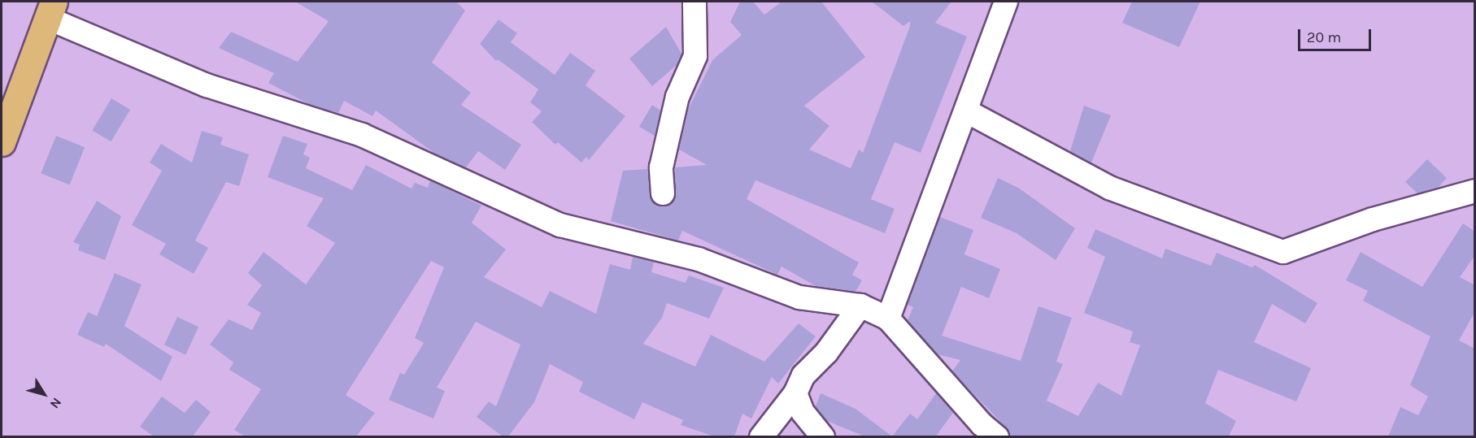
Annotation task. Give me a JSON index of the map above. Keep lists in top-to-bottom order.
{
  "scale_bar": "20 m",
  "north": "bottom right"
}
